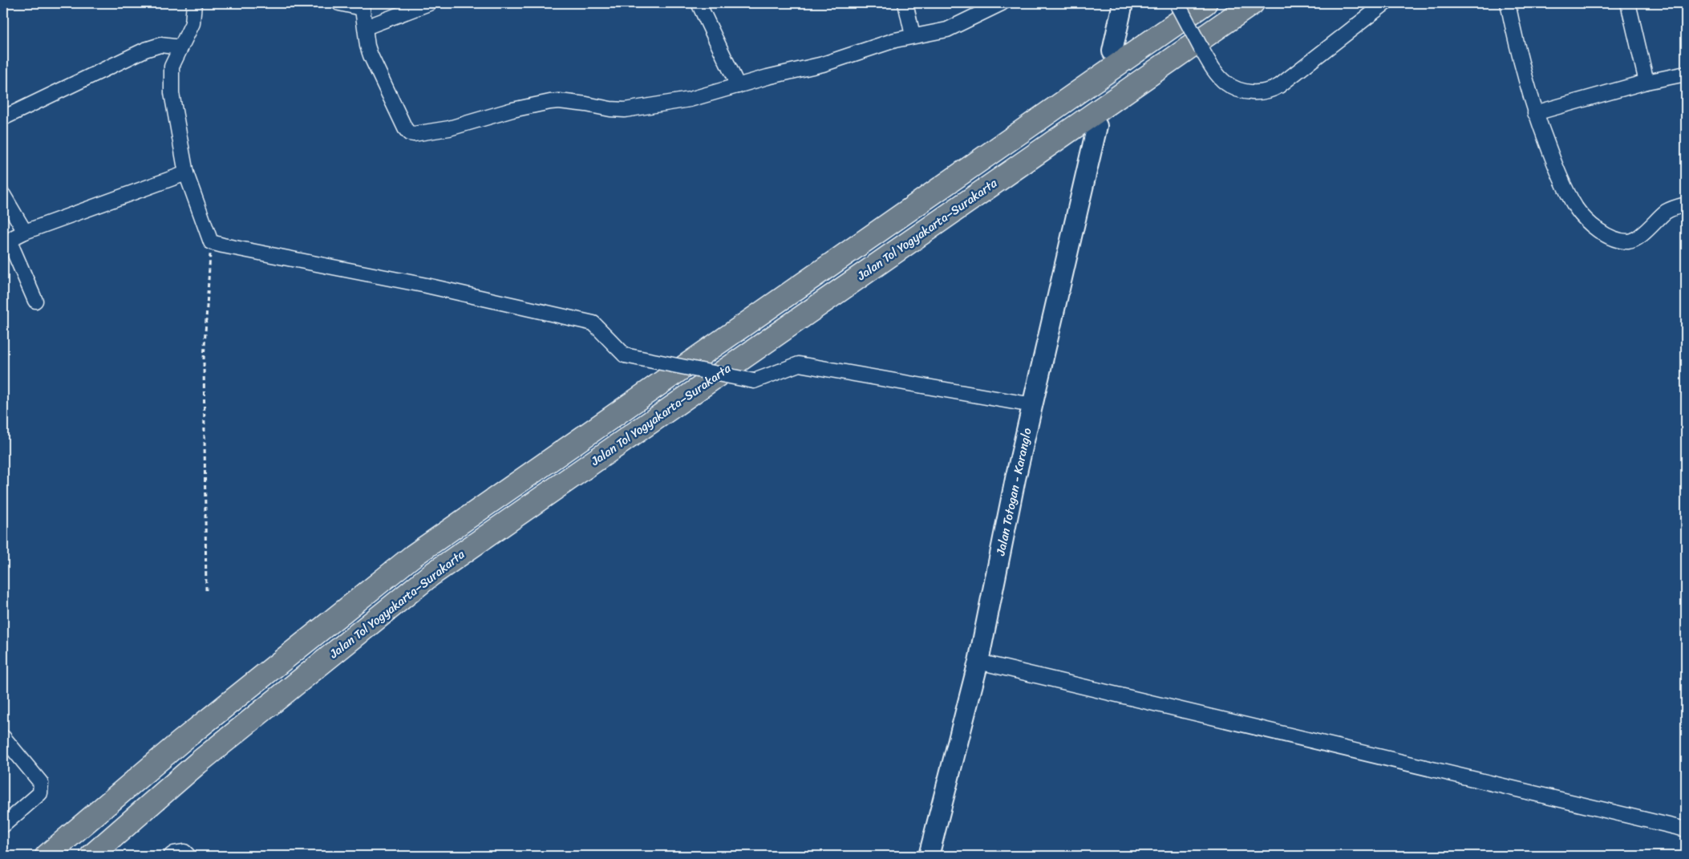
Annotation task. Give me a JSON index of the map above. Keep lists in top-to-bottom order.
{
  "streets": {
    "highway": ["Jalan Tol Yogyakarta–Surakarta"],
    "main road": ["Jalan Totogan - Karanglo"]
  }
}
